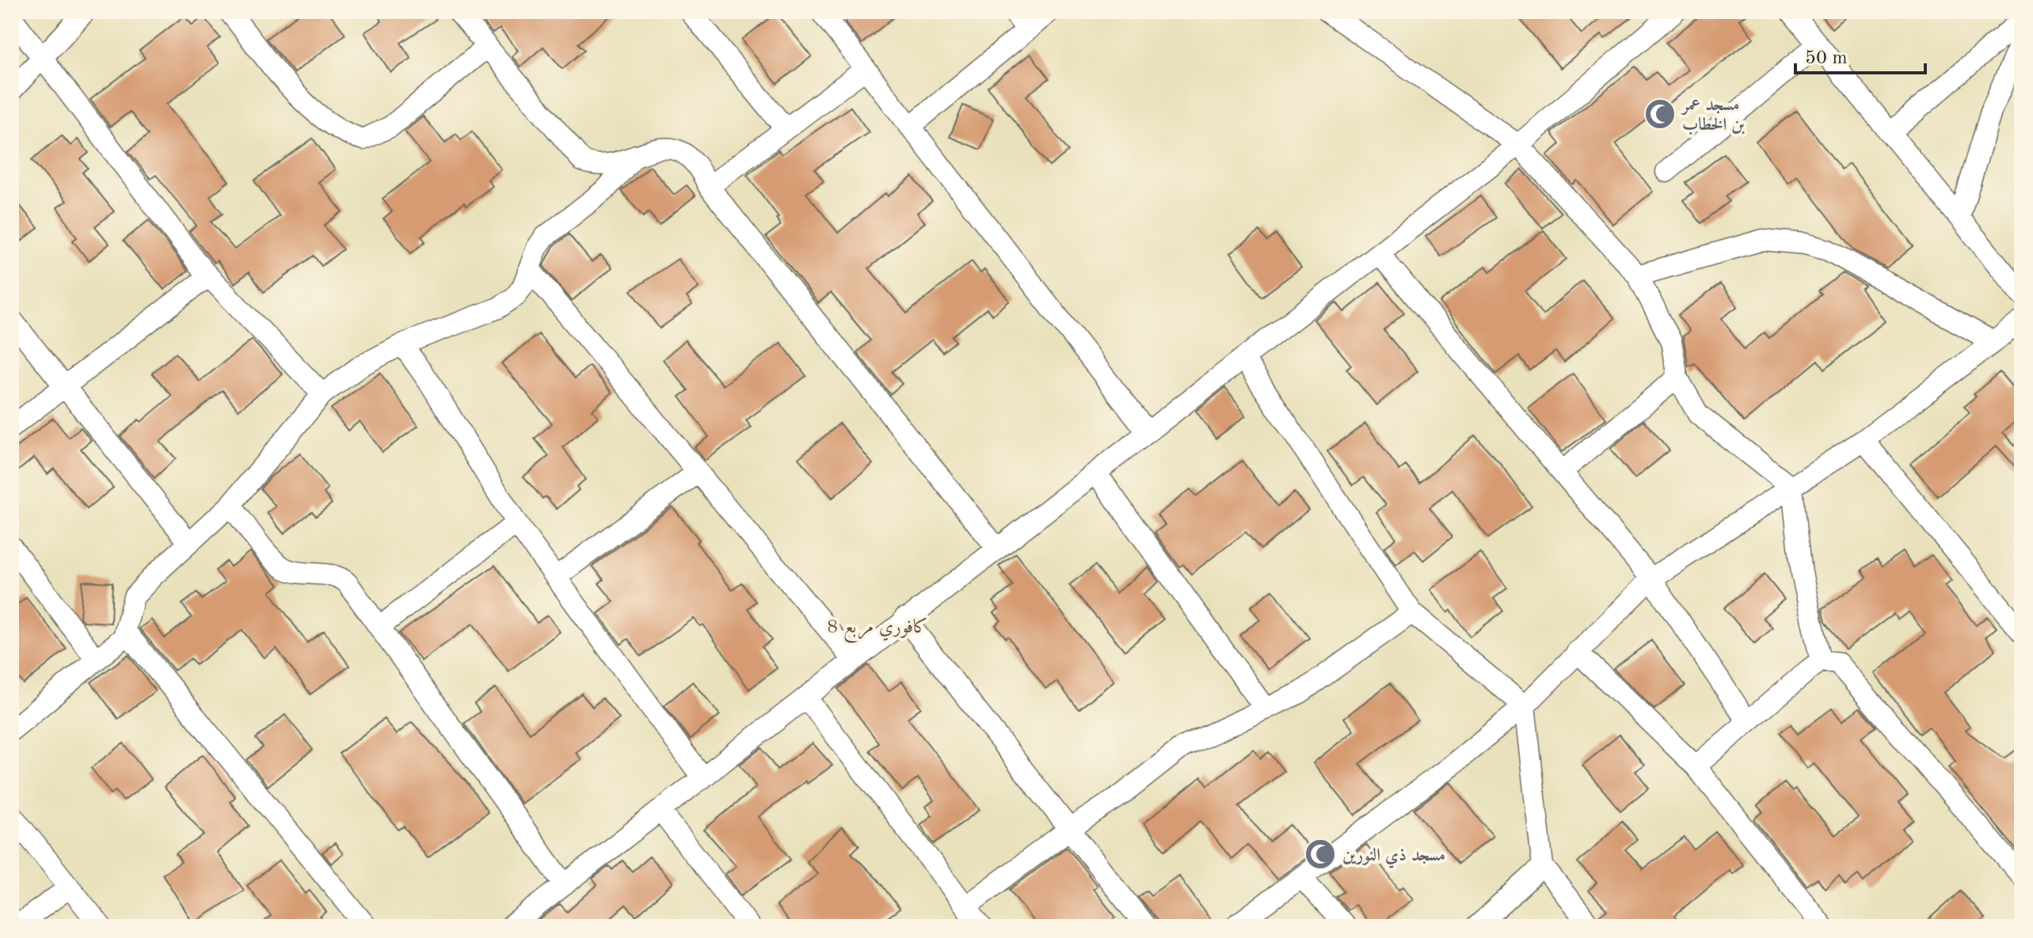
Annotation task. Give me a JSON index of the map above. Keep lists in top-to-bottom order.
{
  "districts": ["كافوري مربع 8"],
  "places": {
    "mosque": ["مسجد عمر بن الخطاب", "مسجد ذي النورين"]
  },
  "scale_bar": "50 m"
}
